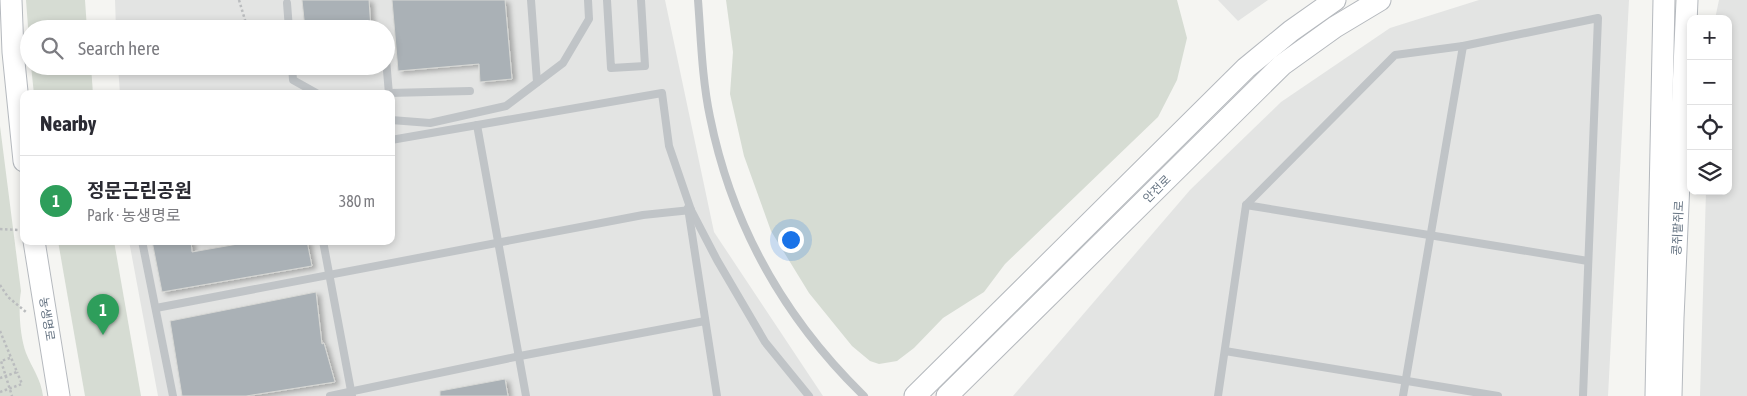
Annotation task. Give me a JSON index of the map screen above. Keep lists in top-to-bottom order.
{
  "streets": {
    "street": ["안전로", "콩쥐팥쥐로", "농생명로"]
  },
  "page": {
    "map_buttons": ["+", "−"],
    "search": "Search here",
    "heading": "Nearby",
    "list": [
      {
        "mark": "1",
        "name": "정문근린공원",
        "note": "Park · 농생명로",
        "value": "380 m"
      }
    ],
    "pins": "1"
  }
}
